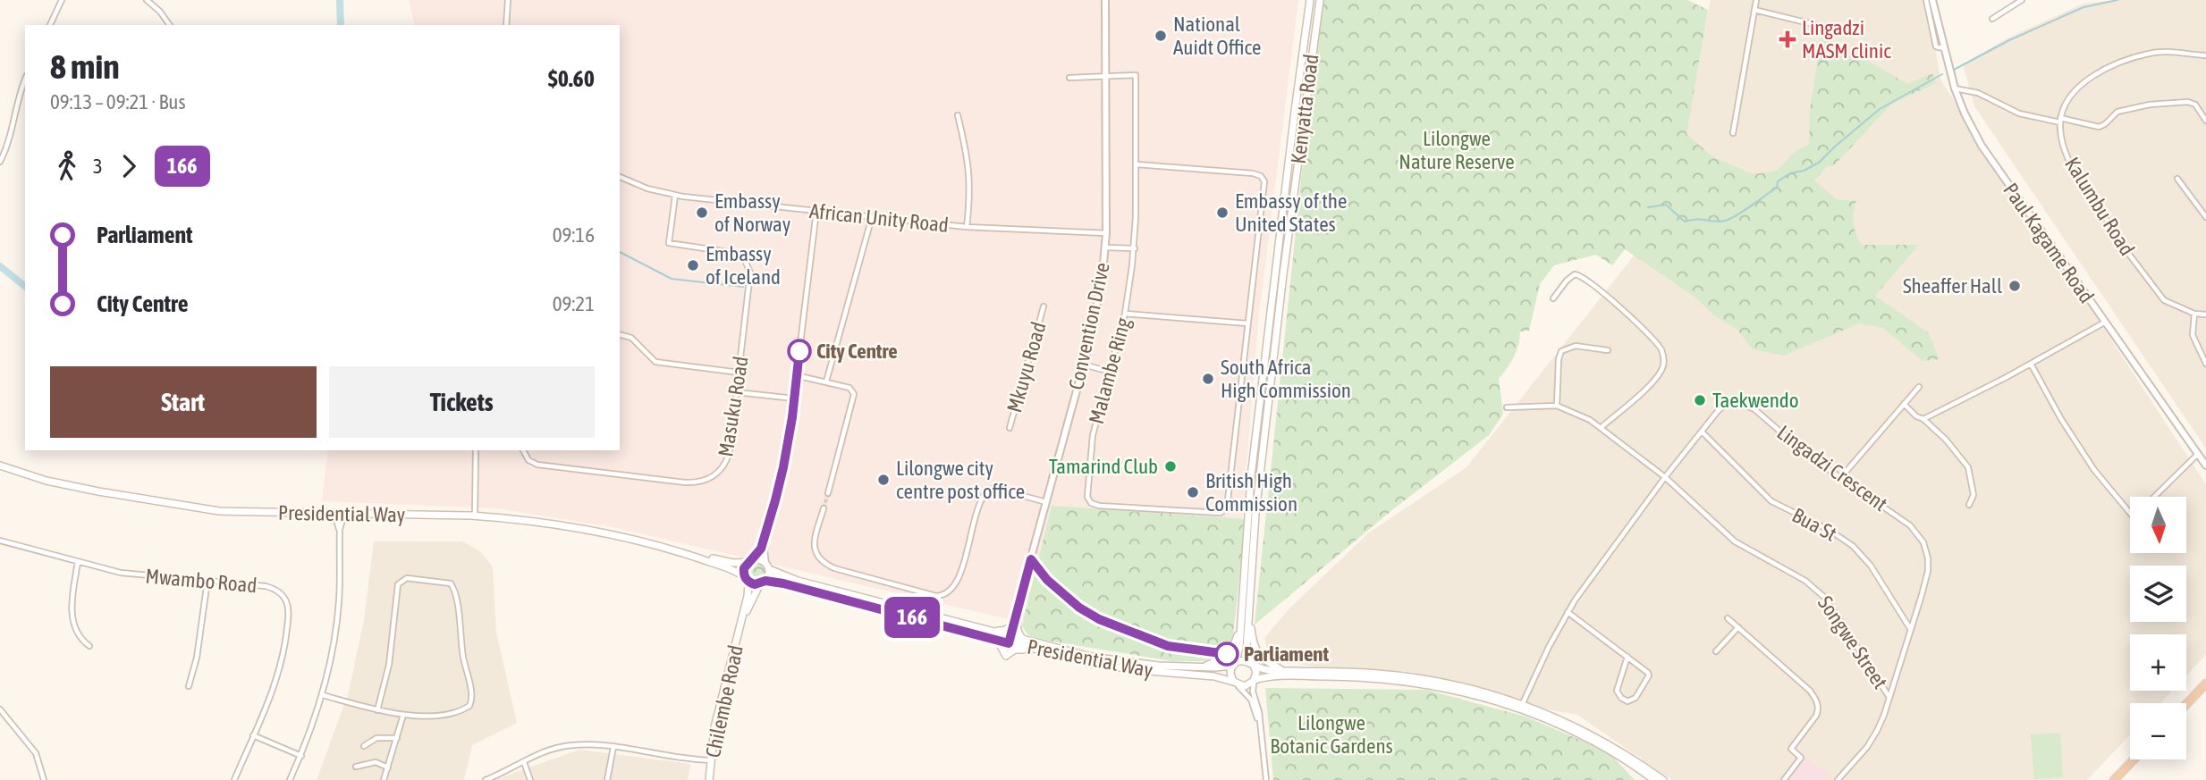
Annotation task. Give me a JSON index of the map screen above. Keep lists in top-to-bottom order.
{
  "streets": {
    "main road": ["Kenyatta Road", "Presidential Way", "Chilembe Road"],
    "street": [
      "Kalumbu Road",
      "African Unity Road",
      "Paul Kagame Road",
      "Convention Drive",
      "Mkuyu Road",
      "Malambe Ring",
      "Masuku Road",
      "Lingadzi Crescent",
      "Bua St",
      "Mwambo Road",
      "Songwe Street"
    ]
  },
  "crossings": [
    ["Kenyatta Road", "Presidential Way"],
    ["African Unity Road", "Convention Drive"],
    ["African Unity Road", "Masuku Road"],
    ["Convention Drive", "Malambe Ring"],
    ["Convention Drive", "Presidential Way"],
    ["Lingadzi Crescent", "Presidential Way"],
    ["Lingadzi Crescent", "Bua St"],
    ["Lingadzi Crescent", "Songwe Street"]
  ],
  "parks": ["Lilongwe Nature Reserve", "Lilongwe Botanic Gardens"],
  "places": {
    "other": [
      "National Auidt Office",
      "Embassy of Norway",
      "Embassy of the United States",
      "Embassy of Iceland",
      "Sheaffer Hall",
      "City Centre",
      "South Africa High Commission",
      "Taekwendo",
      "Tamarind Club",
      "Lilongwe city centre post office",
      "British High Commission",
      "Parliament"
    ],
    "health": ["Lingadzi MASM clinic"]
  },
  "lines": ["bus line 166"],
  "north": "bottom",
  "page": {
    "on_map": "166",
    "heading": ["8 min", "09:13 – 09:21 · Bus", "$0.60"],
    "legs": ["3", "166"],
    "list": [
      {
        "name": "Parliament",
        "value": "09:16"
      },
      {
        "name": "City Centre",
        "value": "09:21"
      }
    ],
    "buttons": ["Start", "Tickets"],
    "map_buttons": ["+", "−"]
  }
}
